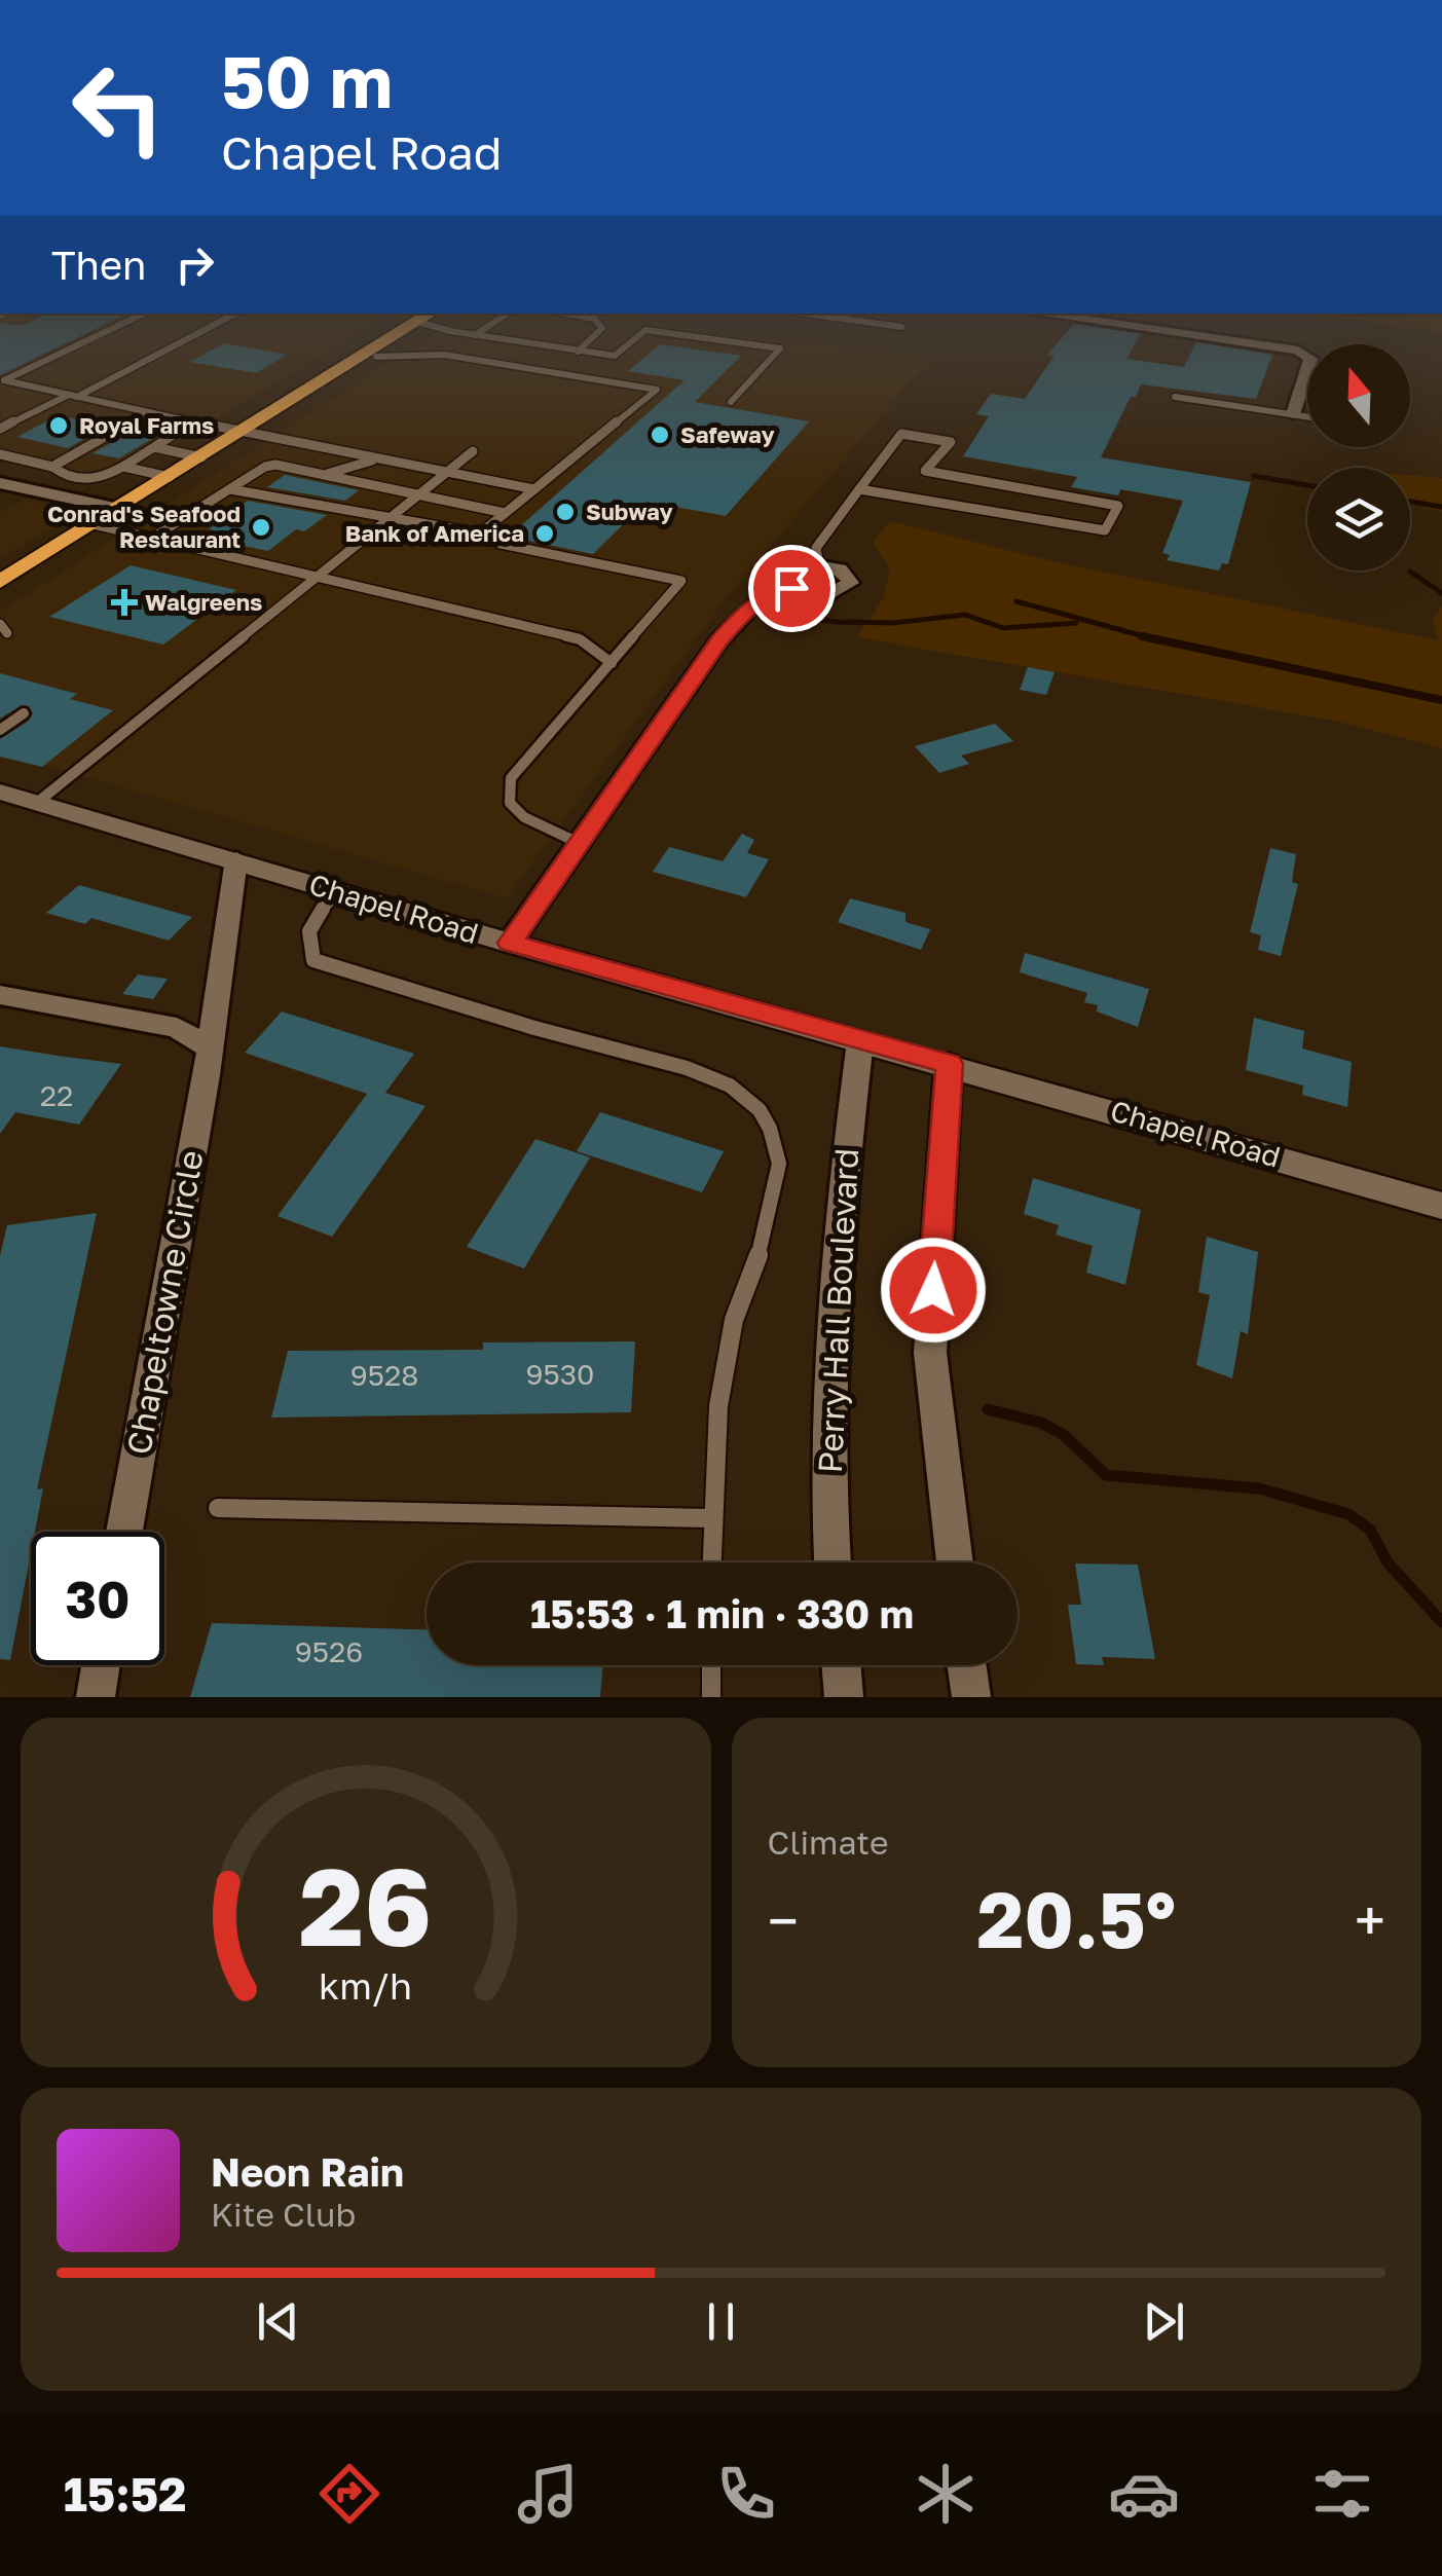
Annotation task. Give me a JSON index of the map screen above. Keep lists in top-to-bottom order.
{
  "streets": {
    "street": ["Chapel Road", "Chapeltowne Circle", "Perry Hall Boulevard"]
  },
  "crossings": [
    ["Chapel Road", "Chapeltowne Circle"],
    ["Chapel Road", "Perry Hall Boulevard"]
  ],
  "places": {
    "other": [
      "Royal Farms",
      "Safeway",
      "Subway",
      "Conrad's Seafood Restaurant",
      "Bank of America"
    ],
    "health": ["Walgreens"]
  },
  "house_numbers": [
    "22",
    "9530",
    "9528",
    "9526"
  ],
  "north": "top",
  "page": {
    "turn": ["50 m", "Chapel Road"],
    "then": "Then",
    "limit": "30",
    "trip": "15:53 · 1 min · 330 m",
    "tile": "Climate",
    "heat": ["−", "20.5°", "+"],
    "song": ["Neon Rain", "Kite Club"],
    "tabs": "15:52",
    "gauge": ["26", "km/h"]
  }
}
